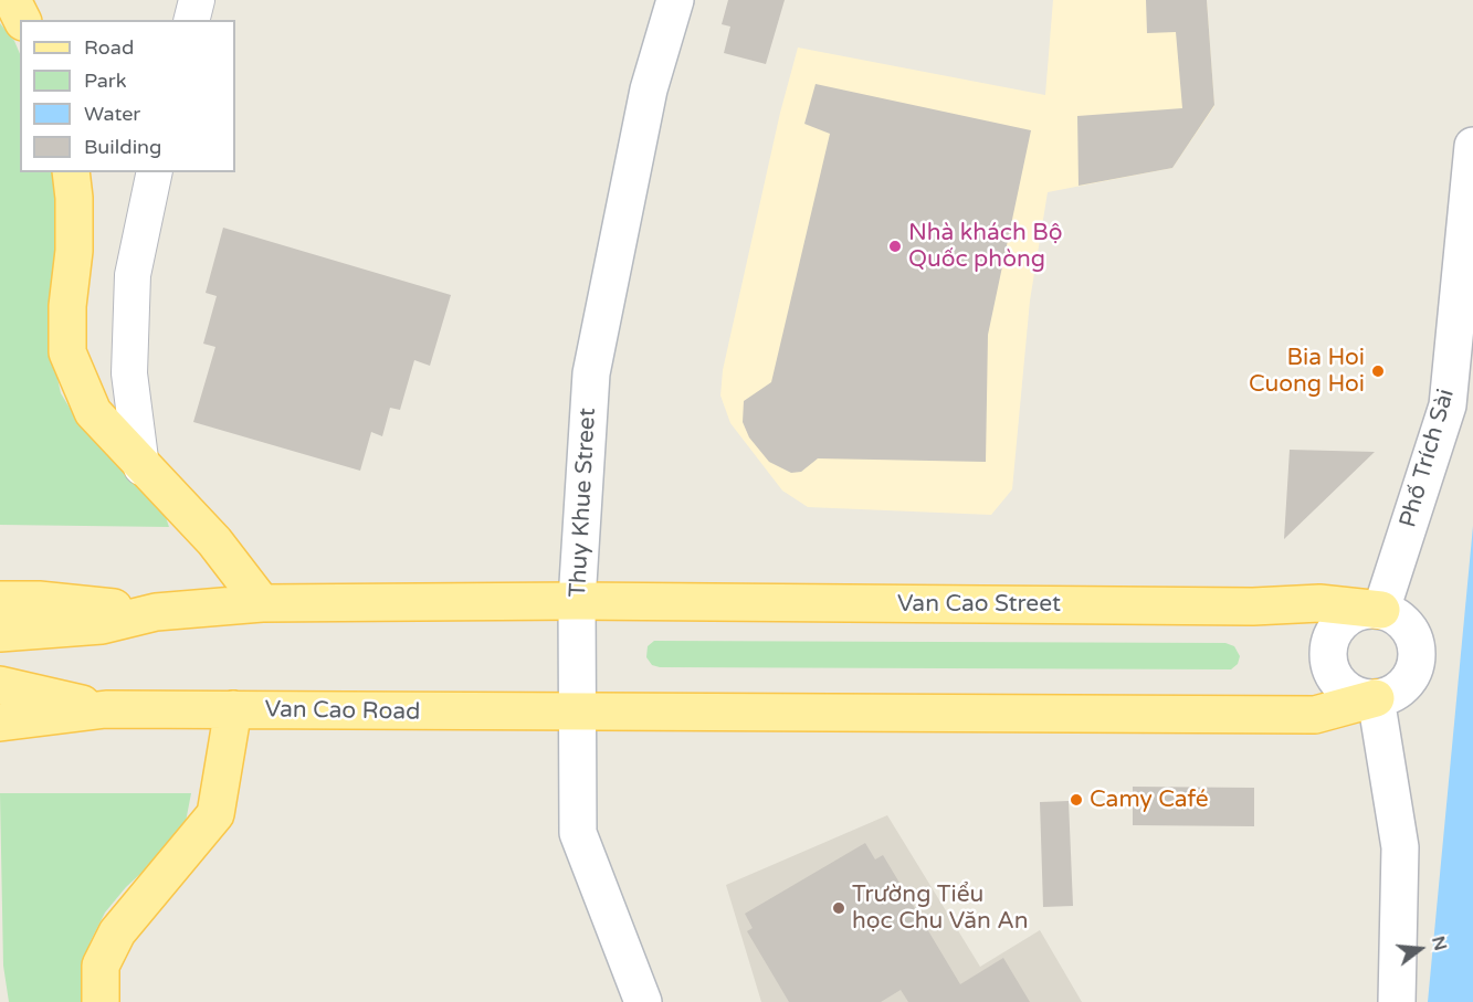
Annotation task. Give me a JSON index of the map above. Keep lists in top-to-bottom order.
{
  "streets": {
    "main road": ["Van Cao Street", "Van Cao Road"],
    "street": ["Phố Trích Sài", "Thuy Khue Street"]
  },
  "crossings": [
    ["Phố Trích Sài", "Van Cao Street"],
    ["Thuy Khue Street", "Van Cao Street"],
    ["Thuy Khue Street", "Van Cao Road"]
  ],
  "places": [
    "Nhà khách Bộ Quốc phòng",
    "Bia Hoi Cuong Hoi",
    "Camy Café",
    "Trường Tiểu học Chu Văn An"
  ],
  "legend": [
    "Road",
    "Park",
    "Water",
    "Building"
  ],
  "north": "right"
}
